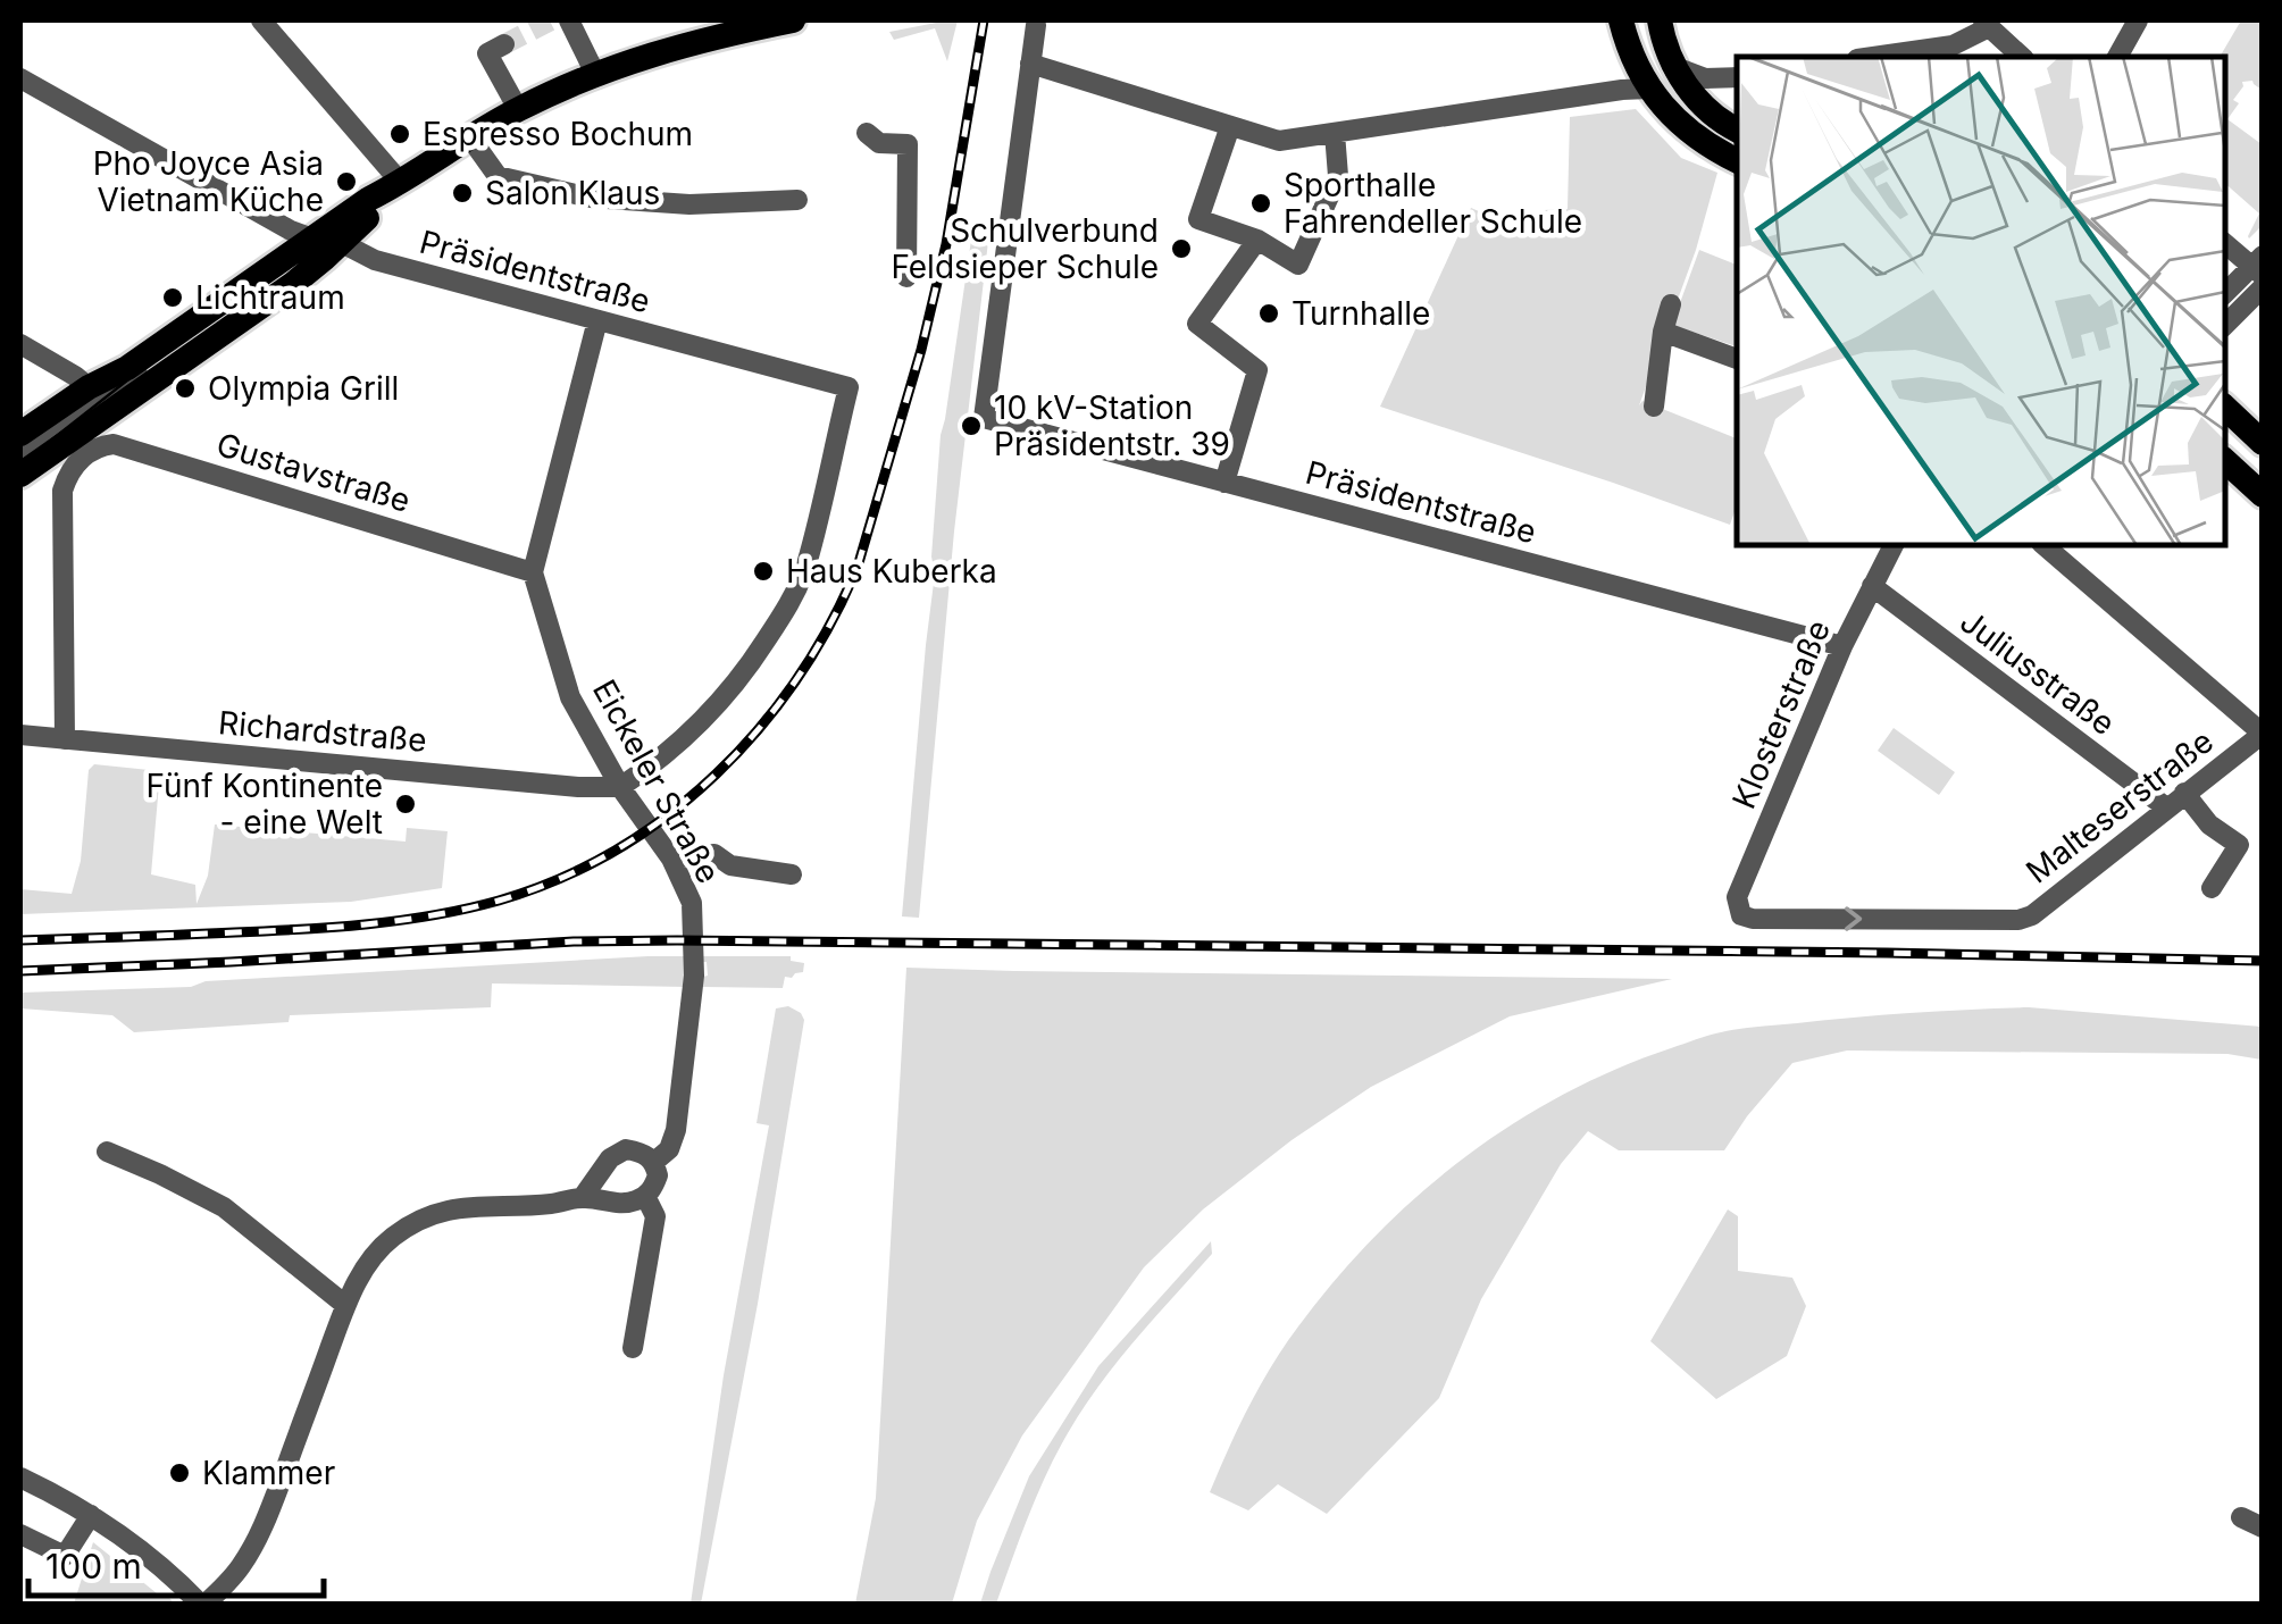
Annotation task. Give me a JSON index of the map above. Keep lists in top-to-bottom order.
{
  "streets": {
    "street": [
      "Präsidentstraße",
      "Gustavstraße",
      "Juliusstraße",
      "Klosterstraße",
      "Richardstraße",
      "Eickeler Straße",
      "Malteserstraße"
    ]
  },
  "crossings": [
    ["Präsidentstraße", "Klosterstraße"],
    ["Präsidentstraße", "Richardstraße"],
    ["Präsidentstraße", "Eickeler Straße"],
    ["Gustavstraße", "Eickeler Straße"],
    ["Juliusstraße", "Klosterstraße"],
    ["Juliusstraße", "Malteserstraße"],
    ["Klosterstraße", "Malteserstraße"],
    ["Richardstraße", "Eickeler Straße"]
  ],
  "one_way": ["Malteserstraße"],
  "places": [
    "Espresso Bochum",
    "Pho Joyce Asia Vietnam Küche",
    "Salon Klaus",
    "Sporthalle Fahrendeller Schule",
    "Schulverbund Feldsieper Schule",
    "Lichtraum",
    "Turnhalle",
    "Olympia Grill",
    "10 kV-Station Präsidentstr. 39",
    "Haus Kuberka",
    "Fünf Kontinente - eine Welt",
    "Klammer"
  ],
  "scale_bar": "100 m"
}
